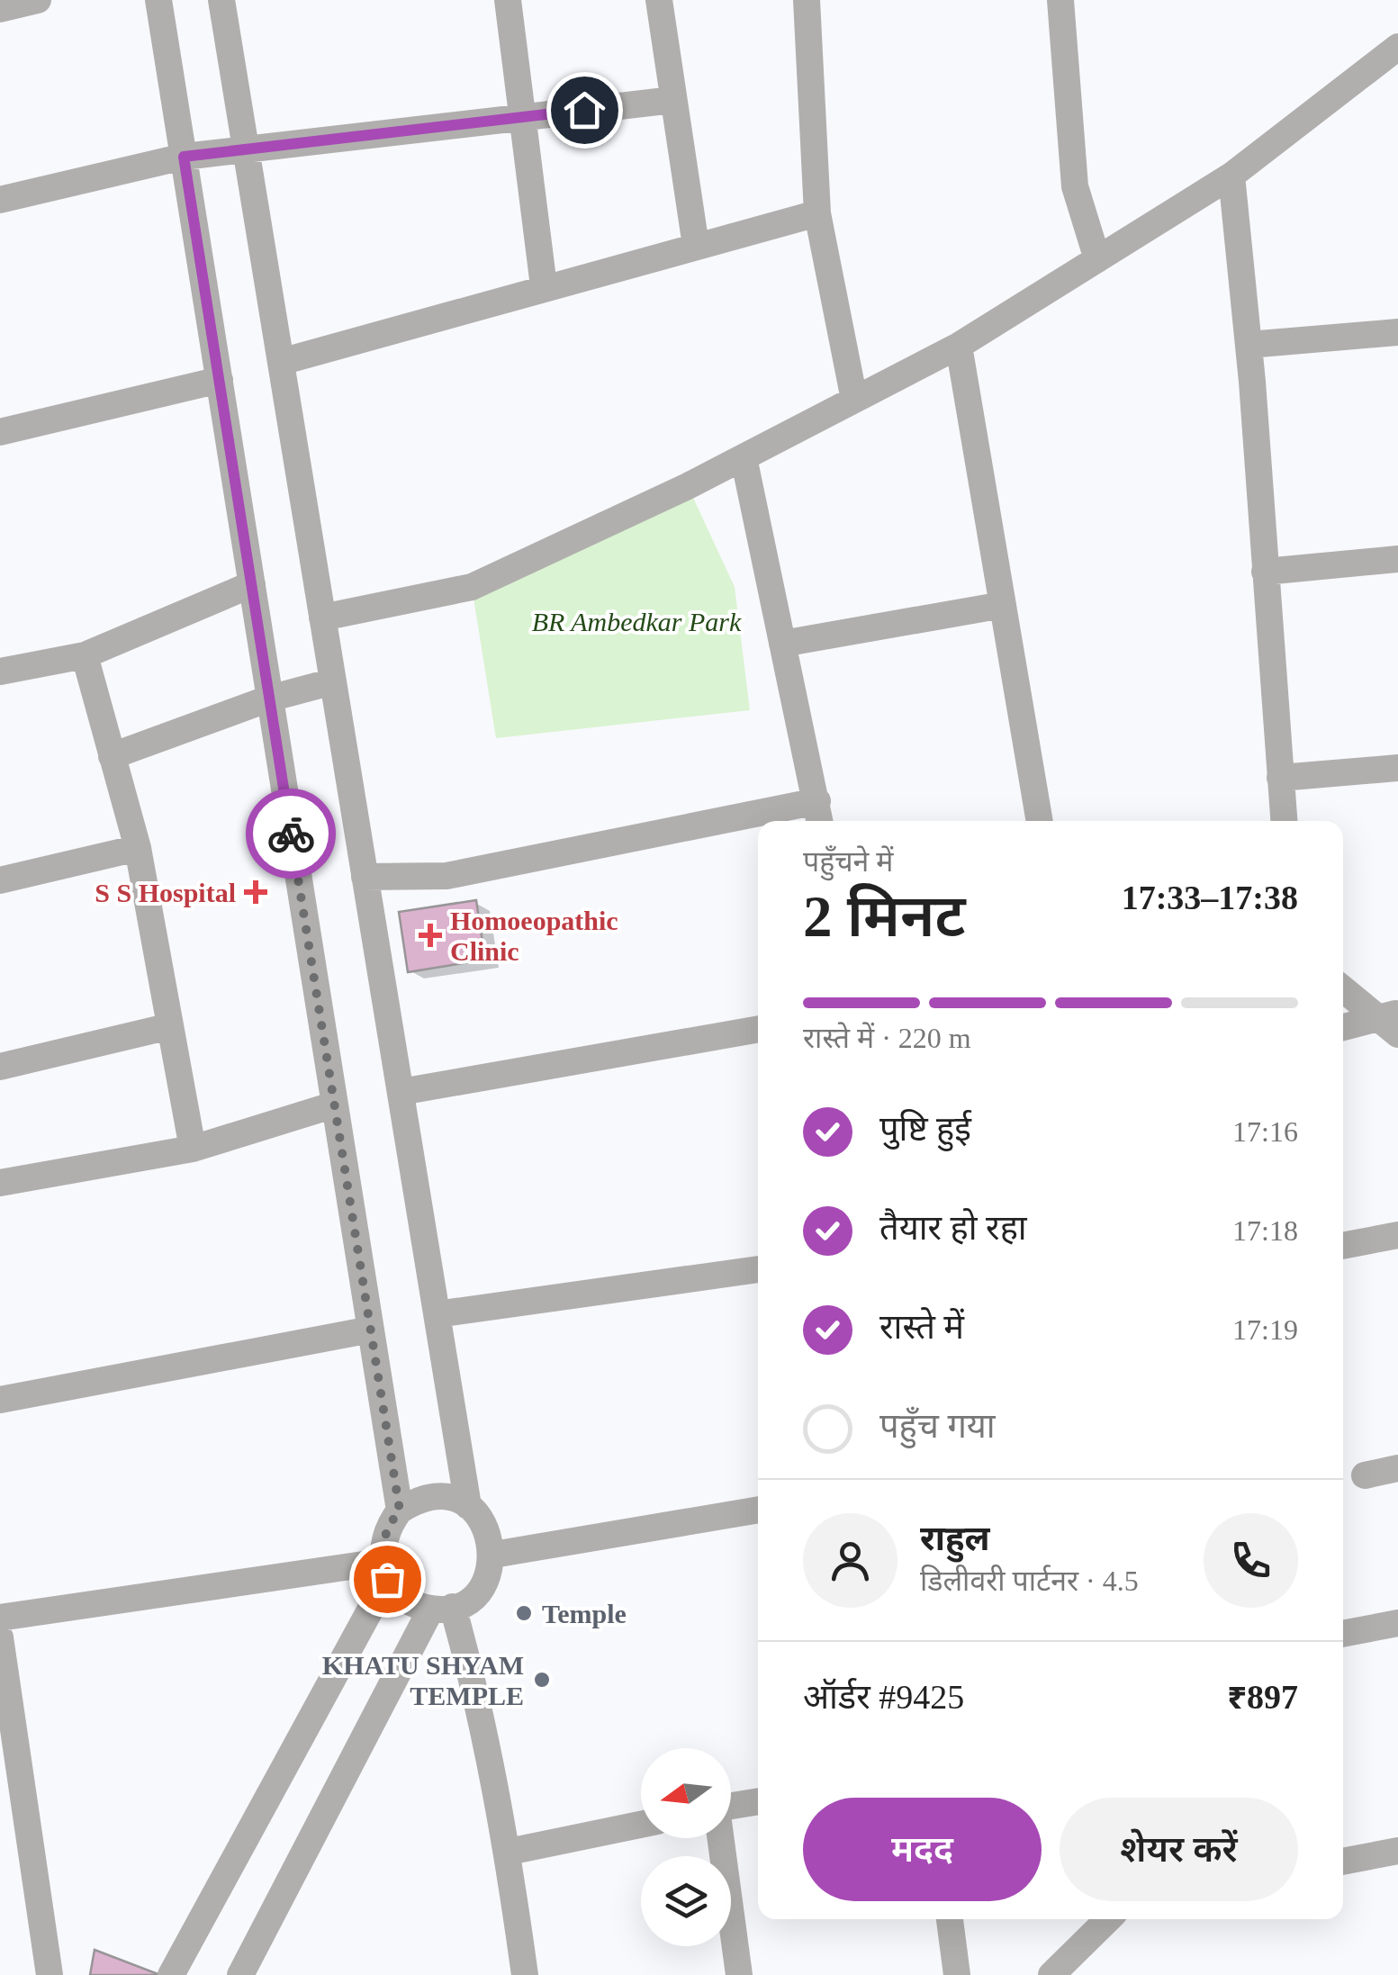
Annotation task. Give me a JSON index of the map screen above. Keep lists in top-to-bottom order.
{
  "parks": ["BR Ambedkar Park"],
  "places": {
    "health": ["S S Hospital", "Homoeopathic Clinic"],
    "other": ["Temple", "KHATU SHYAM TEMPLE"]
  },
  "north": "left",
  "page": {
    "heading": ["2 मिनट", "पहुँचने में", "17:33–17:38"],
    "panel": [
      "राहुल",
      "डिलीवरी पार्टनर · 4.5",
      "ऑर्डर #9425",
      "₹897"
    ],
    "bar": "रास्ते में · 220 m",
    "list": [
      ["पुष्टि हुई", "17:16"],
      ["तैयार हो रहा", "17:18"],
      ["रास्ते में", "17:19"],
      "पहुँच गया"
    ],
    "buttons": ["मदद", "शेयर करें"]
  }
}
